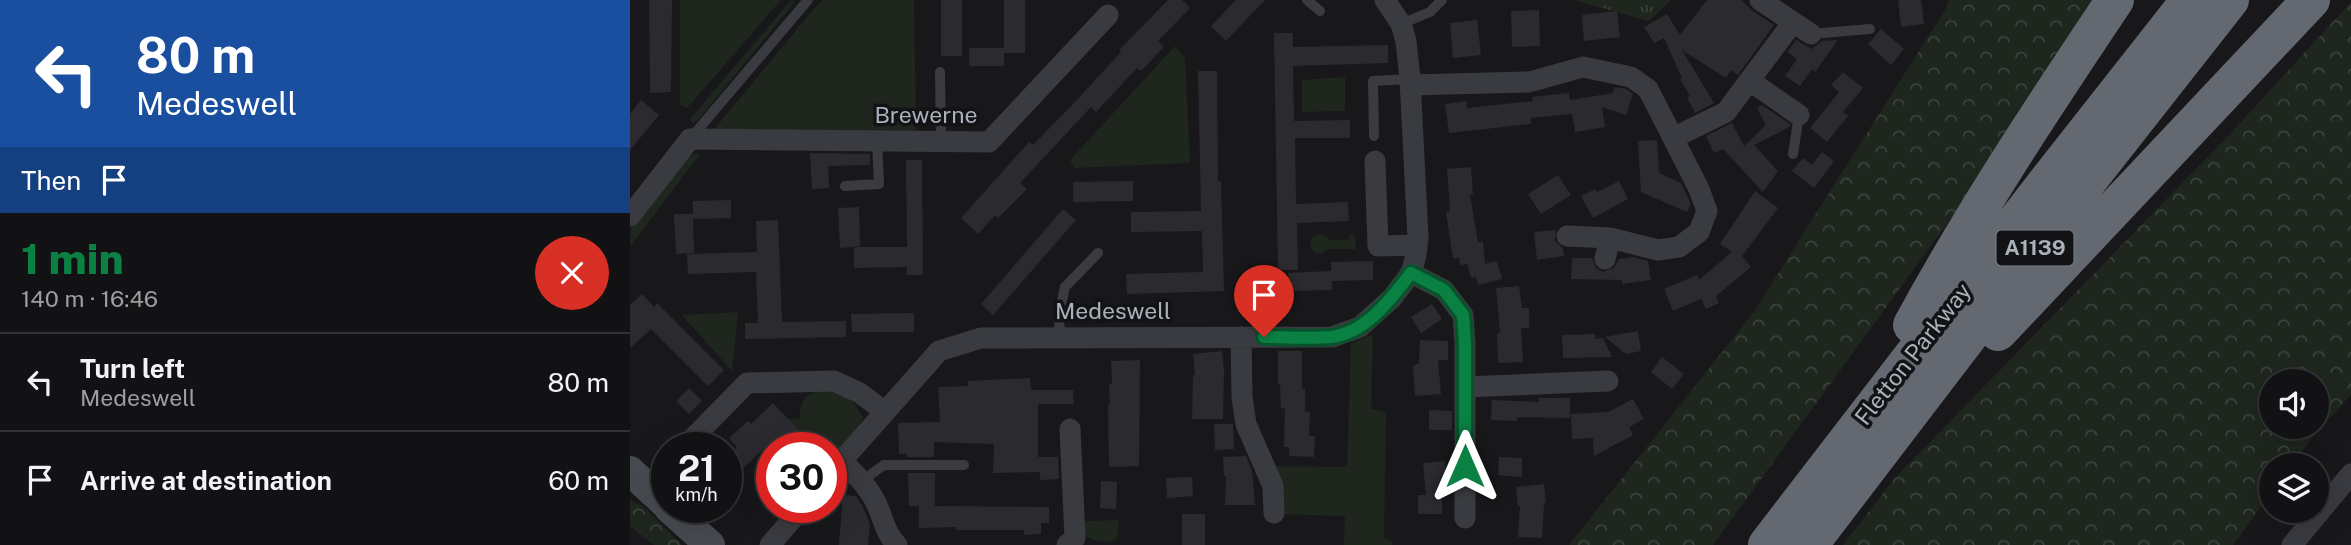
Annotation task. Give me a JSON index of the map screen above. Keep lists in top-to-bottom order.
{
  "streets": {
    "highway": ["A1139", "Fletton Parkway"],
    "street": ["Brewerne", "Medeswell"]
  },
  "page": {
    "turn": ["80 m", "Medeswell"],
    "then": "Then",
    "heading": ["1 min", "140 m · 16:46"],
    "list": [
      {
        "name": "Turn left",
        "note": "Medeswell",
        "value": "80 m"
      },
      {
        "name": "Arrive at destination",
        "value": "60 m"
      }
    ],
    "speed": "21 km/h",
    "limit": "30"
  }
}
